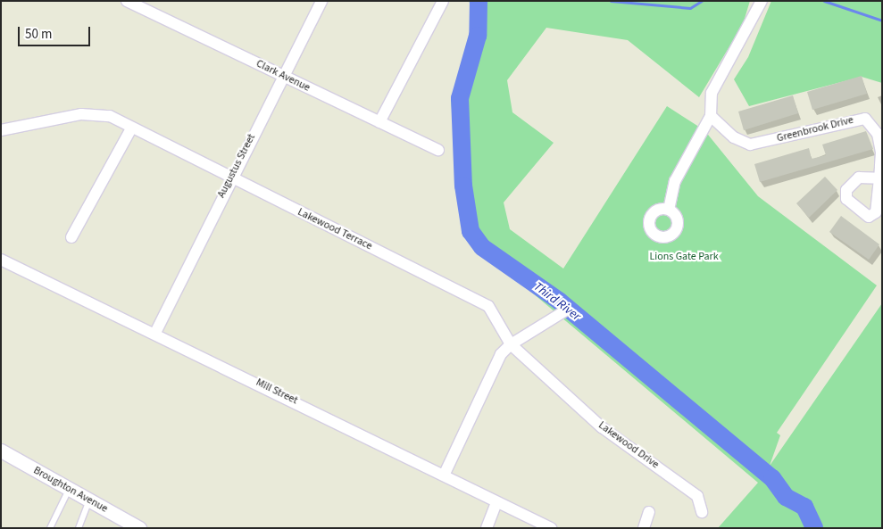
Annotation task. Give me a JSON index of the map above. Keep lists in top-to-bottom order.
{
  "streets": {
    "street": [
      "Clark Avenue",
      "Greenbrook Drive",
      "Augustus Street",
      "Lakewood Terrace",
      "Mill Street",
      "Lakewood Drive",
      "Broughton Avenue"
    ]
  },
  "crossings": [
    ["Clark Avenue", "Augustus Street"],
    ["Augustus Street", "Lakewood Terrace"],
    ["Augustus Street", "Mill Street"],
    ["Lakewood Terrace", "Lakewood Drive"]
  ],
  "water": ["Third River"],
  "parks": ["Lions Gate Park"],
  "scale_bar": "50 m"
}
